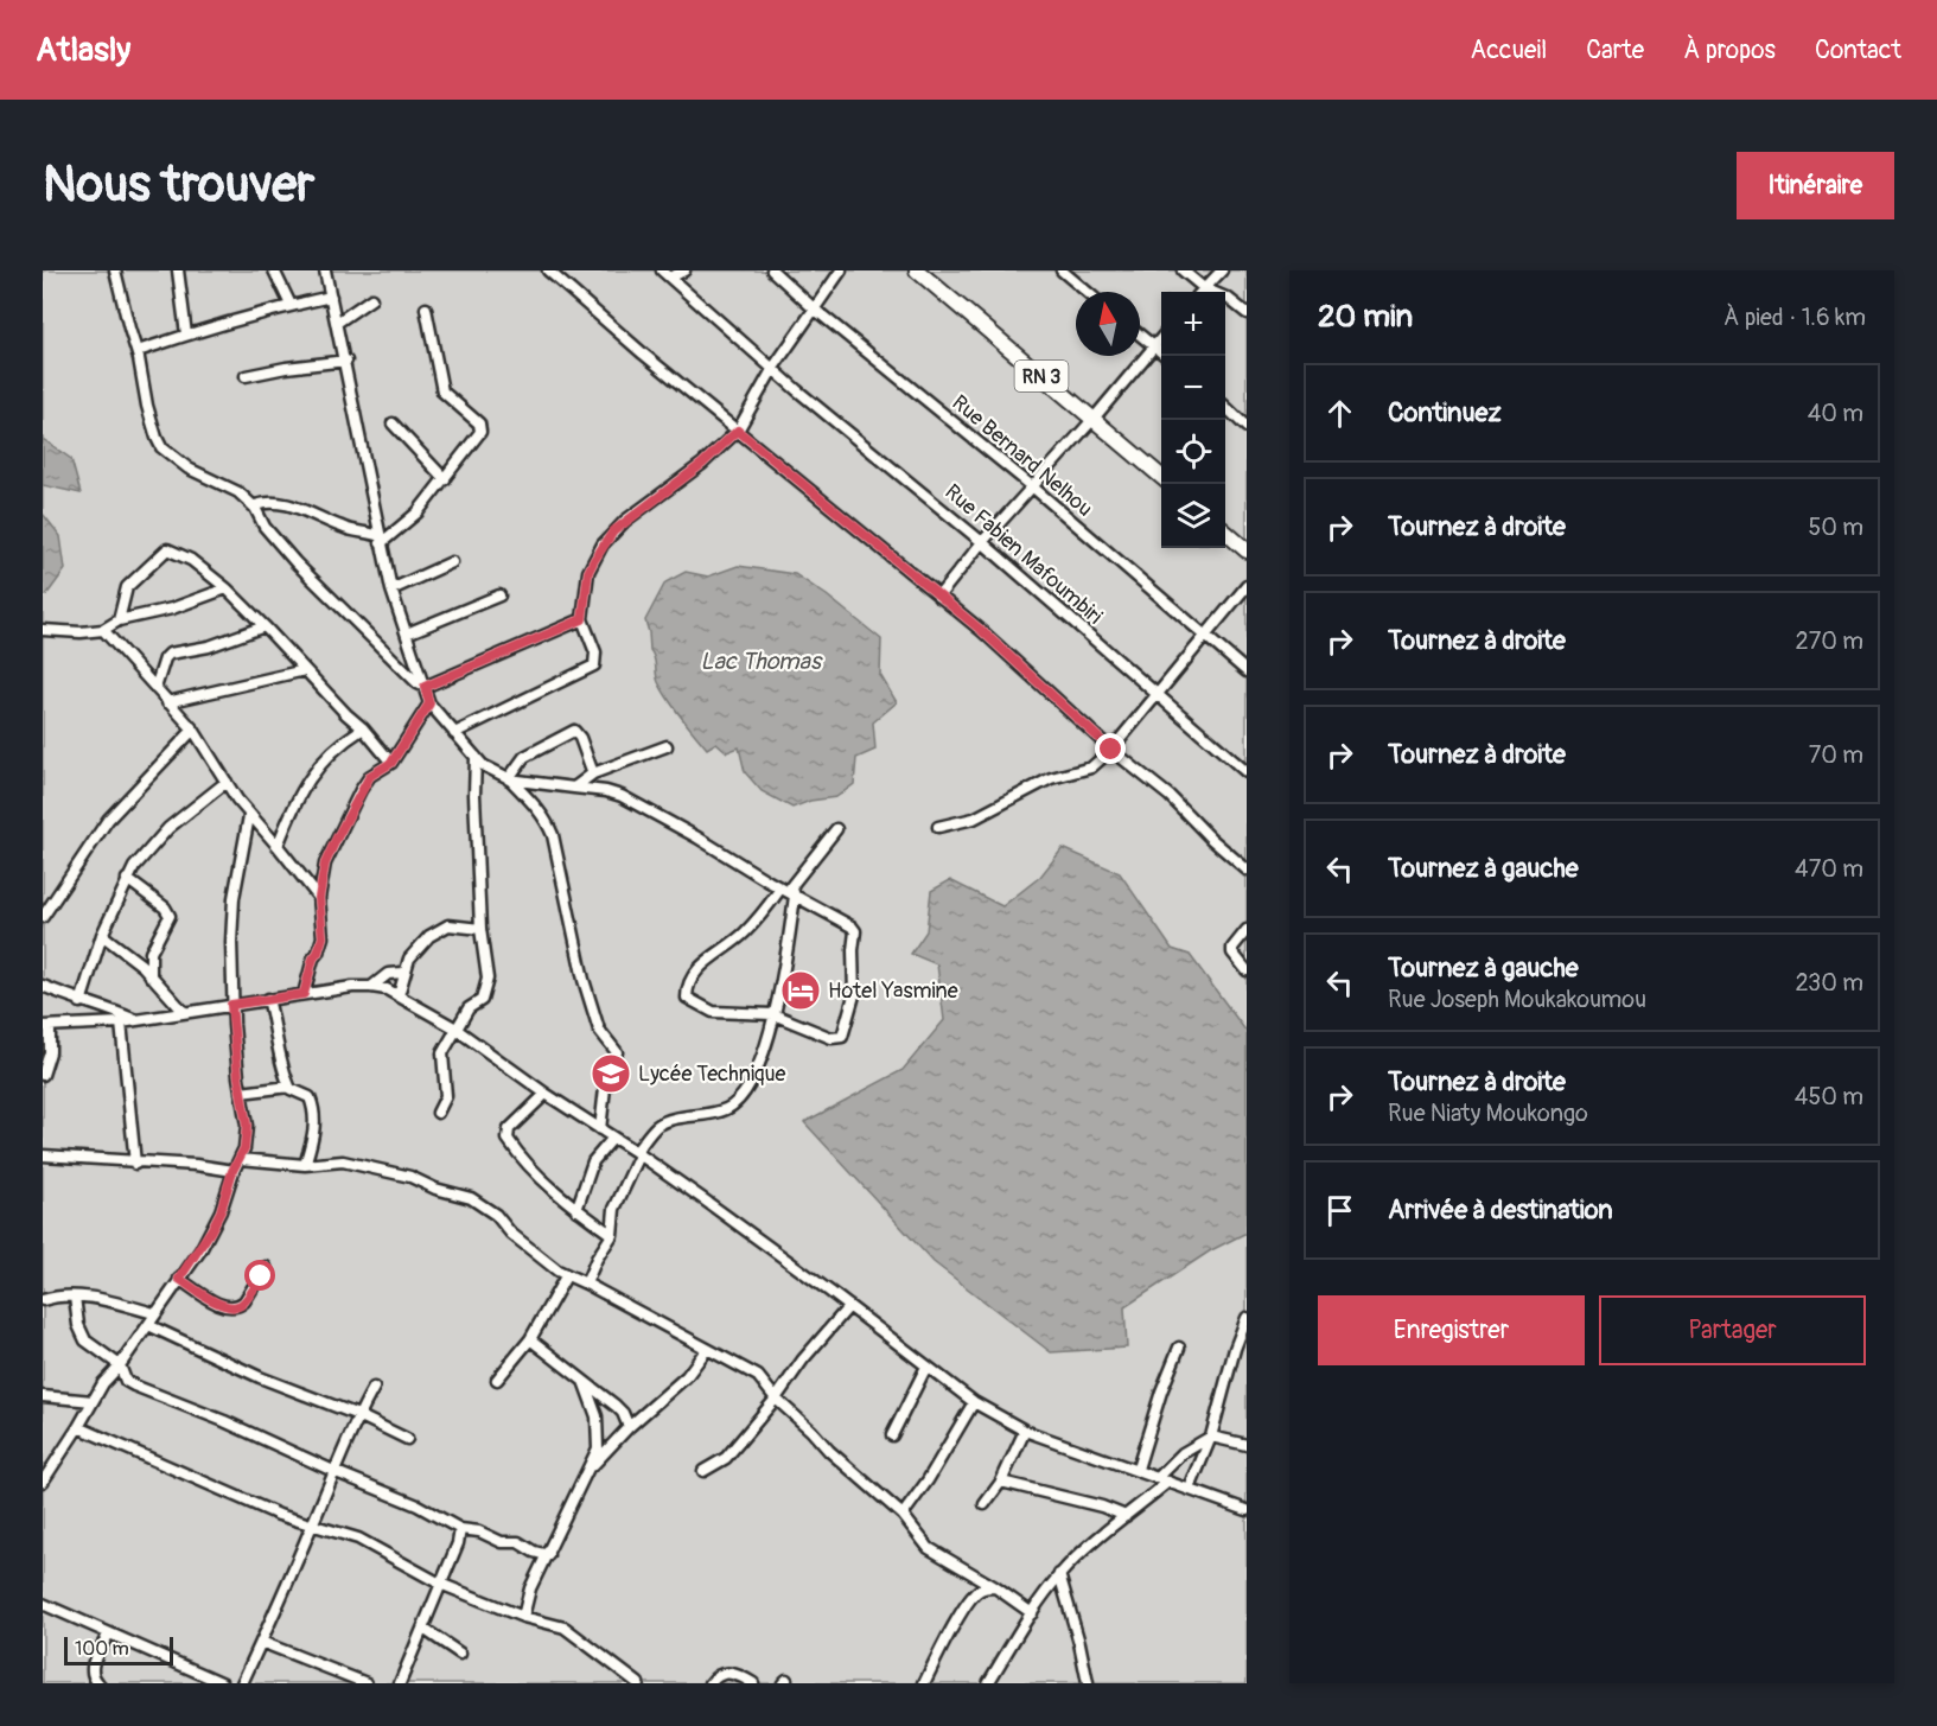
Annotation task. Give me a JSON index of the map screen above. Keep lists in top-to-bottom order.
{
  "streets": {
    "highway": ["RN 3"],
    "street": ["Rue Bernard Nelhou", "Rue Fabien Mafoumbiri"]
  },
  "water": ["Lac Thomas"],
  "places": {
    "hotel": ["Hotel Yasmine"],
    "school or university": ["Lycée Technique"]
  },
  "scale_bar": "100 m",
  "north": "top",
  "page": {
    "header": "Atlasly",
    "nav": [
      "Accueil",
      "Carte",
      "À propos",
      "Contact"
    ],
    "buttons": [
      "Itinéraire",
      ["Enregistrer", "Partager"]
    ],
    "title": "Nous trouver",
    "heading": ["20 min", "À pied · 1.6 km"],
    "map_buttons": ["+", "−"],
    "list": [
      ["Continuez", "40 m"],
      ["Tournez à droite", "50 m"],
      ["Tournez à droite", "270 m"],
      ["Tournez à droite", "70 m"],
      ["Tournez à gauche", "470 m"],
      ["Tournez à gauche", "Rue Joseph Moukakoumou", "230 m"],
      ["Tournez à droite", "Rue Niaty Moukongo", "450 m"],
      "Arrivée à destination"
    ],
    "scale": "100 m"
  }
}
